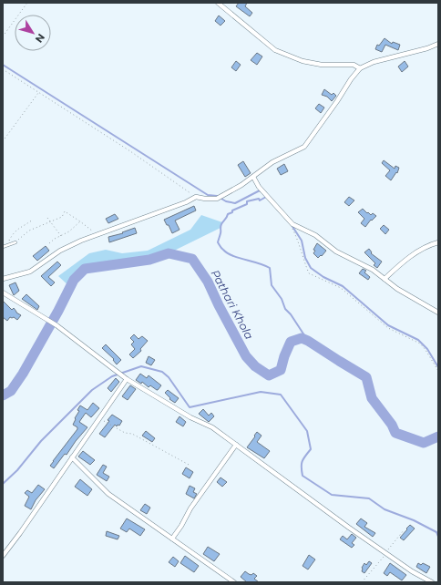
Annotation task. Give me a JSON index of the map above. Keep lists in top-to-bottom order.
{
  "water": ["Pathari Khola"],
  "north": "bottom right"
}
